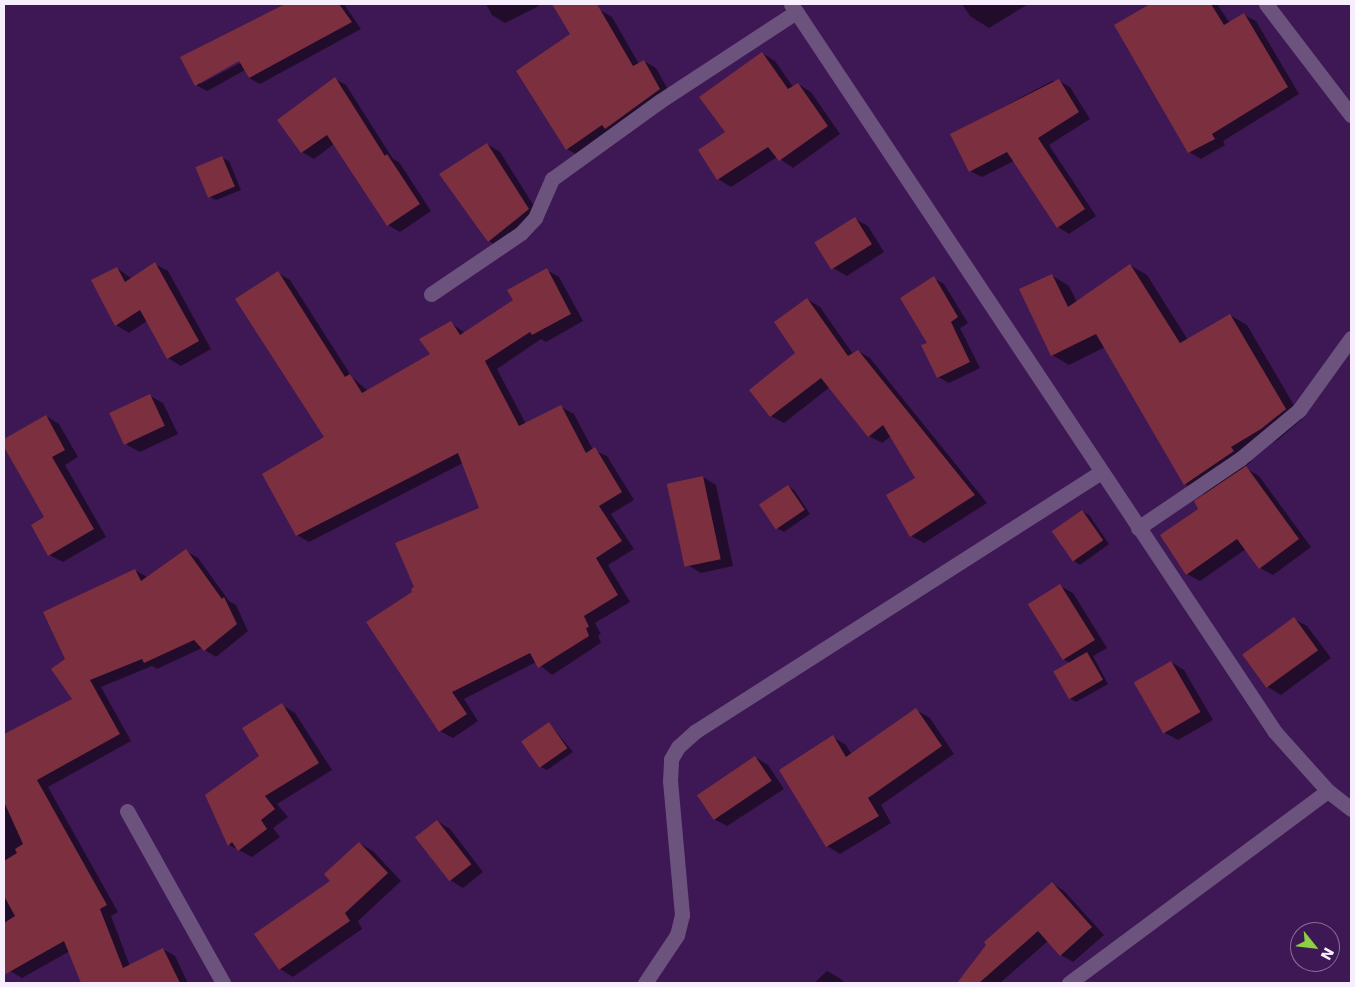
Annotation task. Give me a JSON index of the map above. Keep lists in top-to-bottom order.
{
  "north": "bottom right"
}
